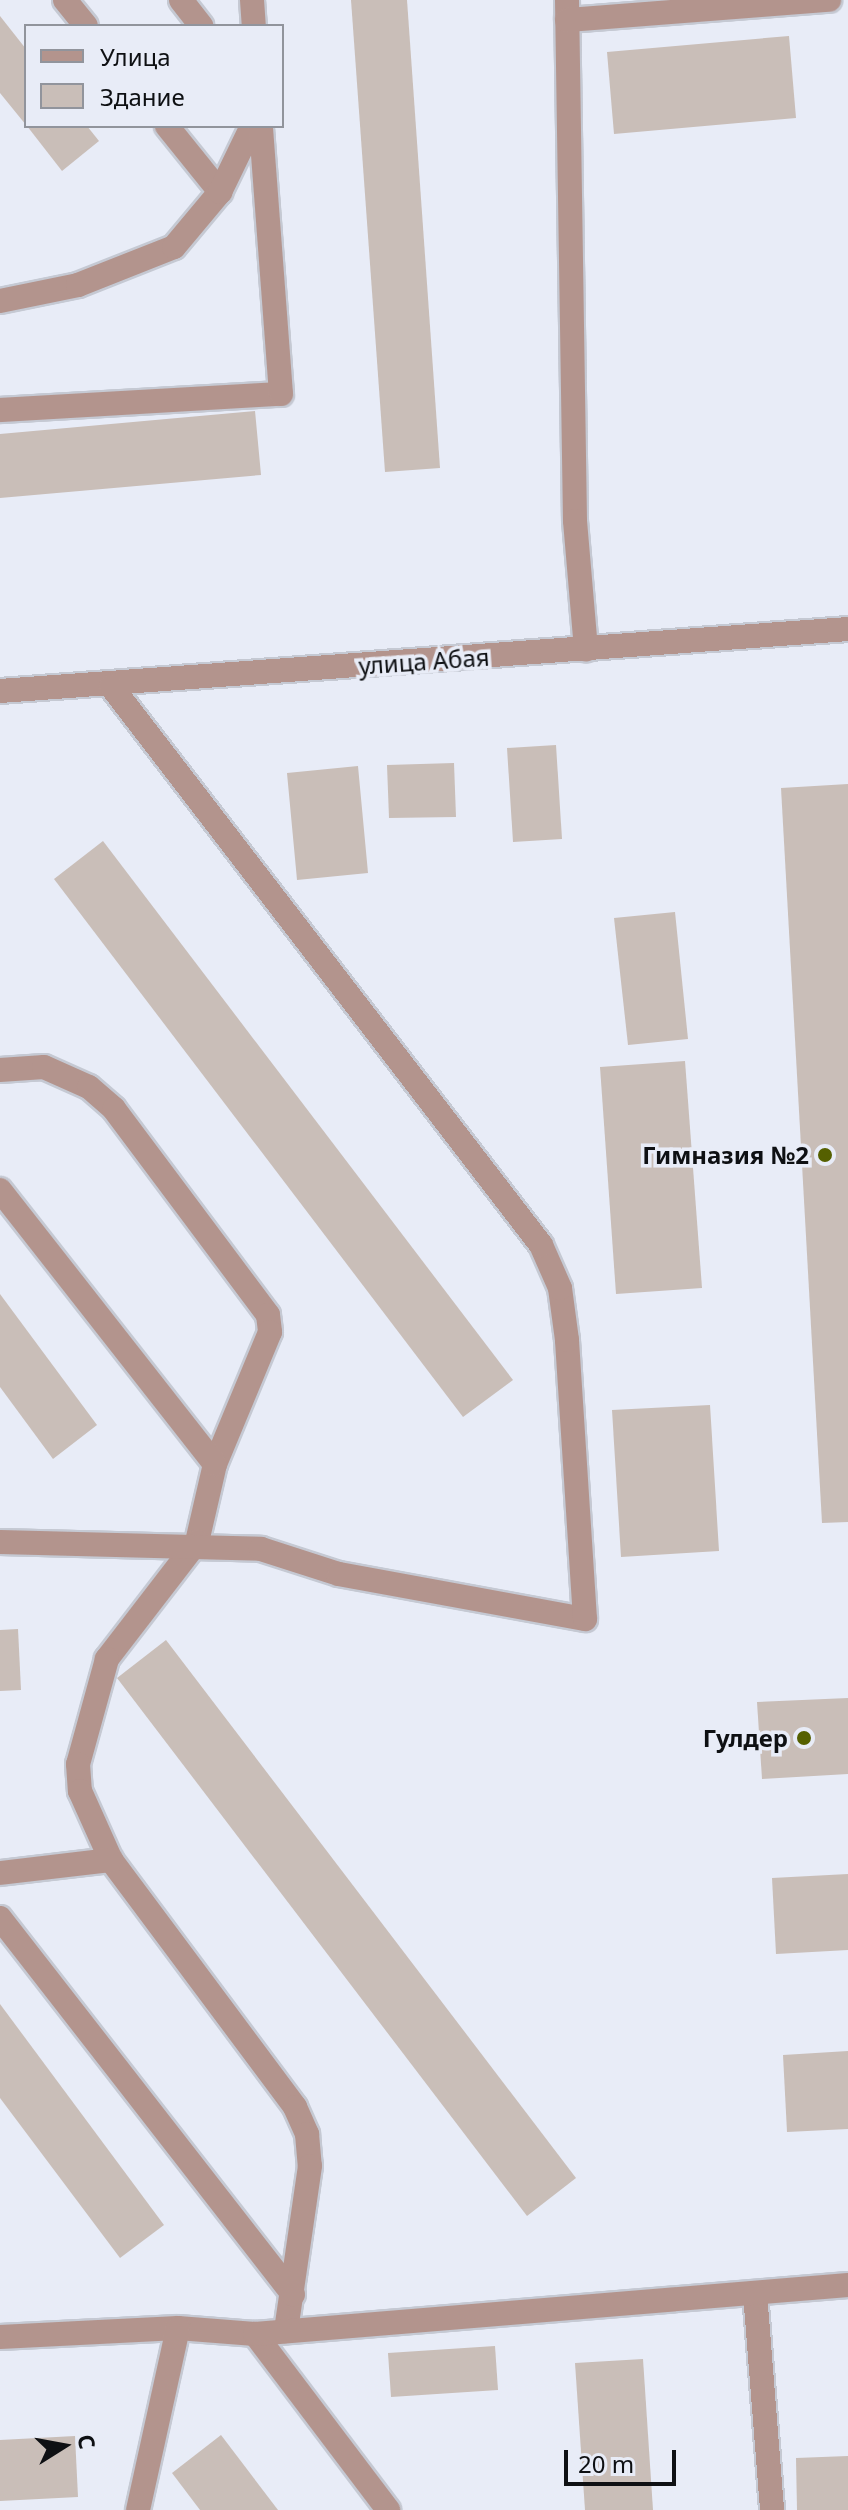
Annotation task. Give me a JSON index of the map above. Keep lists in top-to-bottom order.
{
  "streets": {
    "street": ["улица Абая"]
  },
  "places": ["Гимназия №2", "Гулдер"],
  "legend": ["Улица", "Здание"],
  "scale_bar": "20 m",
  "north": "right"
}
